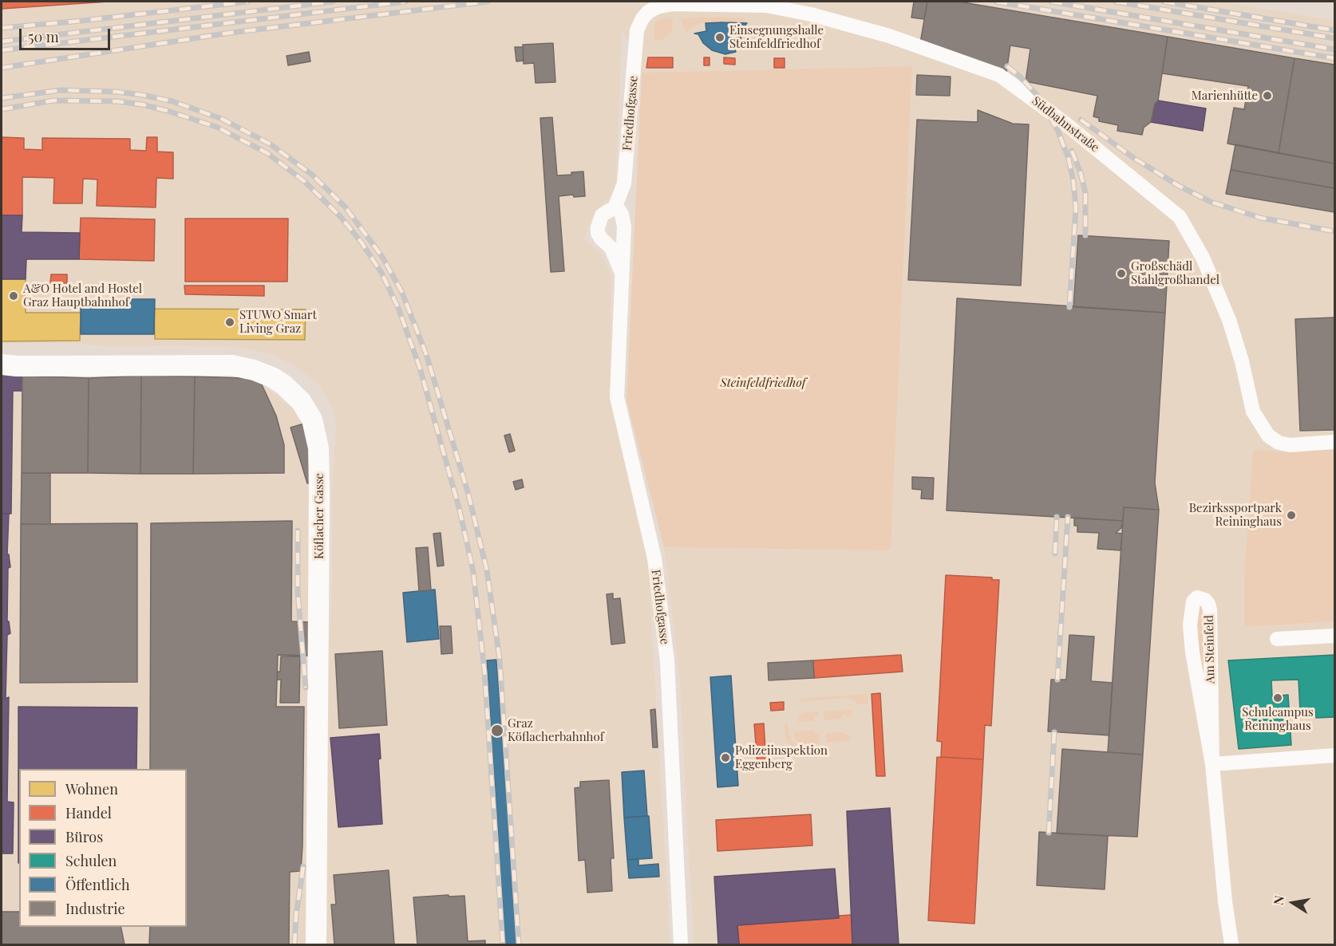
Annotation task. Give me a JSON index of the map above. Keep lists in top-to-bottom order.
{
  "streets": {
    "street": [
      "Friedhofgasse",
      "Südbahnstraße",
      "Köflacher Gasse",
      "Am Steinfeld"
    ]
  },
  "crossings": [
    ["Friedhofgasse", "Südbahnstraße"]
  ],
  "parks": ["Steinfeldfriedhof"],
  "places": [
    "Einsegnungshalle Steinfeldfriedhof",
    "Marienhütte",
    "Großschädl Stahlgroßhandel",
    "A&O Hotel and Hostel Graz Hauptbahnhof",
    "STUWO Smart Living Graz",
    "Bezirkssportpark Reininghaus",
    "Schulcampus Reininghaus",
    "Graz Köflacherbahnhof",
    "Polizeiinspektion Eggenberg"
  ],
  "legend": [
    "Wohnen",
    "Handel",
    "Büros",
    "Schulen",
    "Öffentlich",
    "Industrie"
  ],
  "scale_bar": "50 m",
  "north": "left"
}
